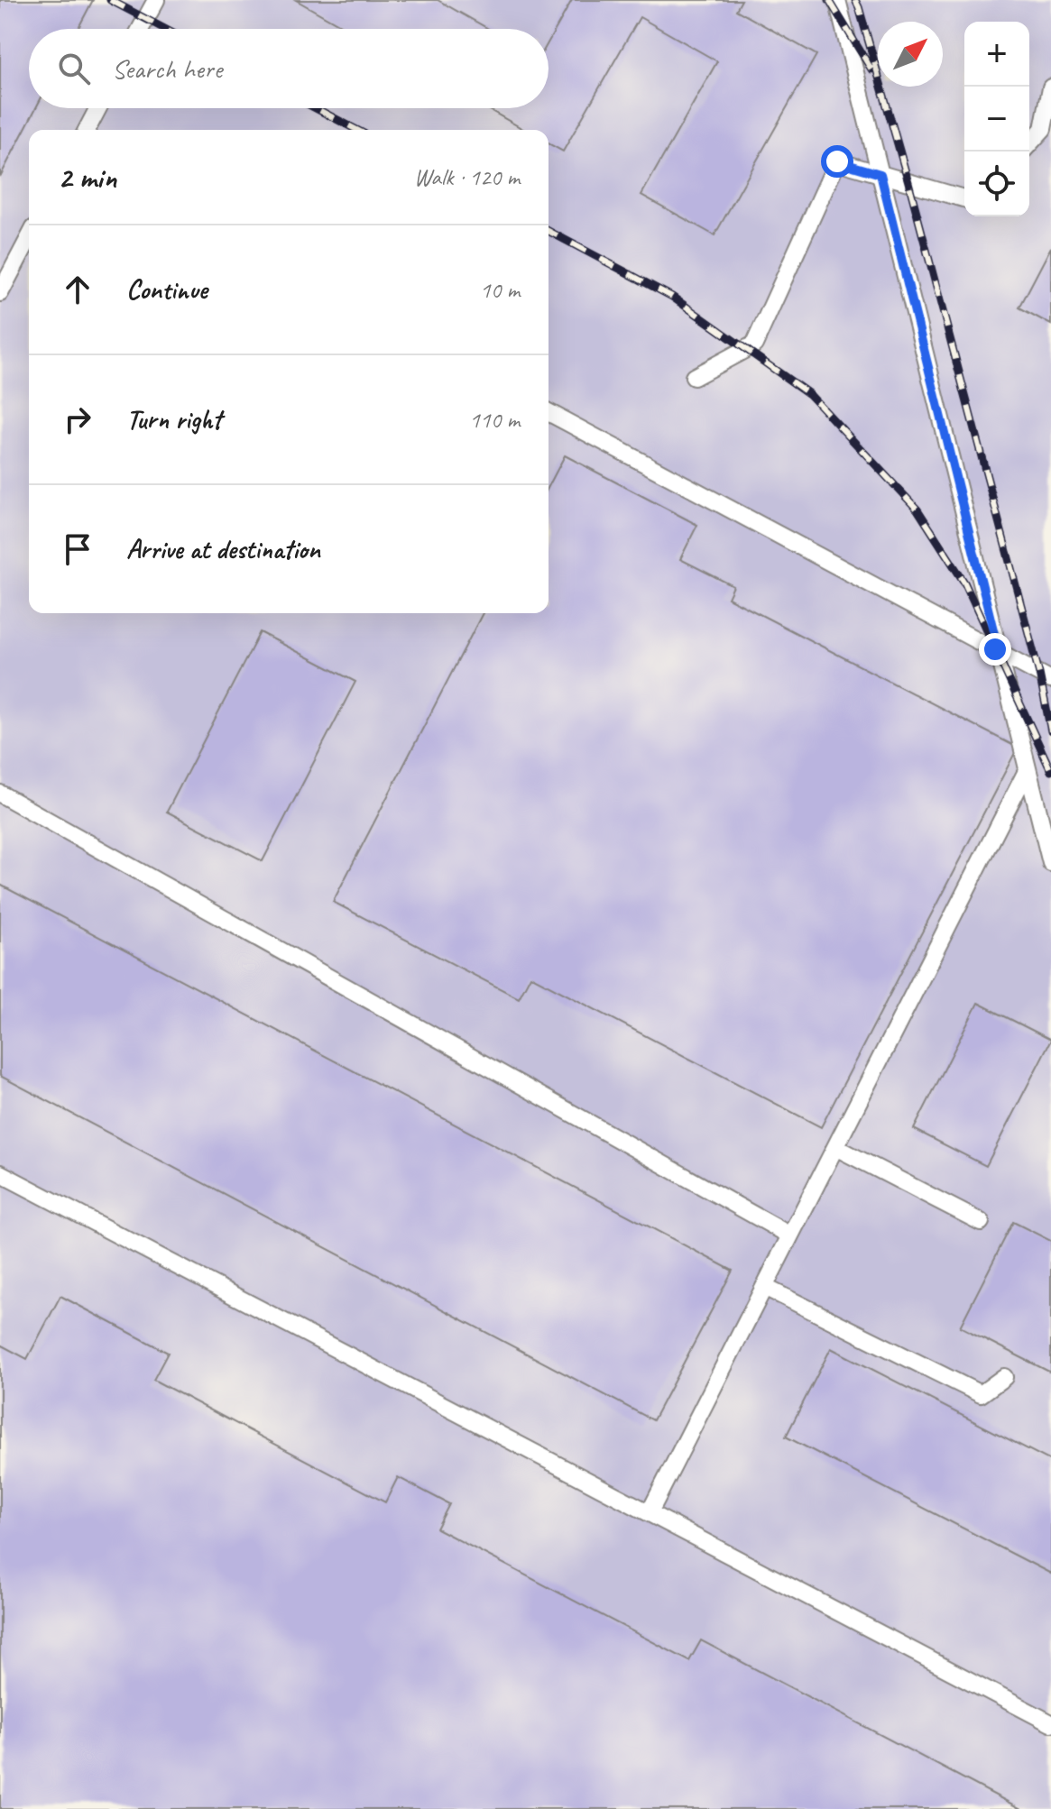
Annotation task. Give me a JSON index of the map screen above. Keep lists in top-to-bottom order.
{
  "north": "top right",
  "page": {
    "map_buttons": ["+", "−"],
    "search": "Search here",
    "heading": ["2 min", "Walk · 120 m"],
    "list": [
      ["Continue", "10 m"],
      ["Turn right", "110 m"],
      "Arrive at destination"
    ]
  }
}
